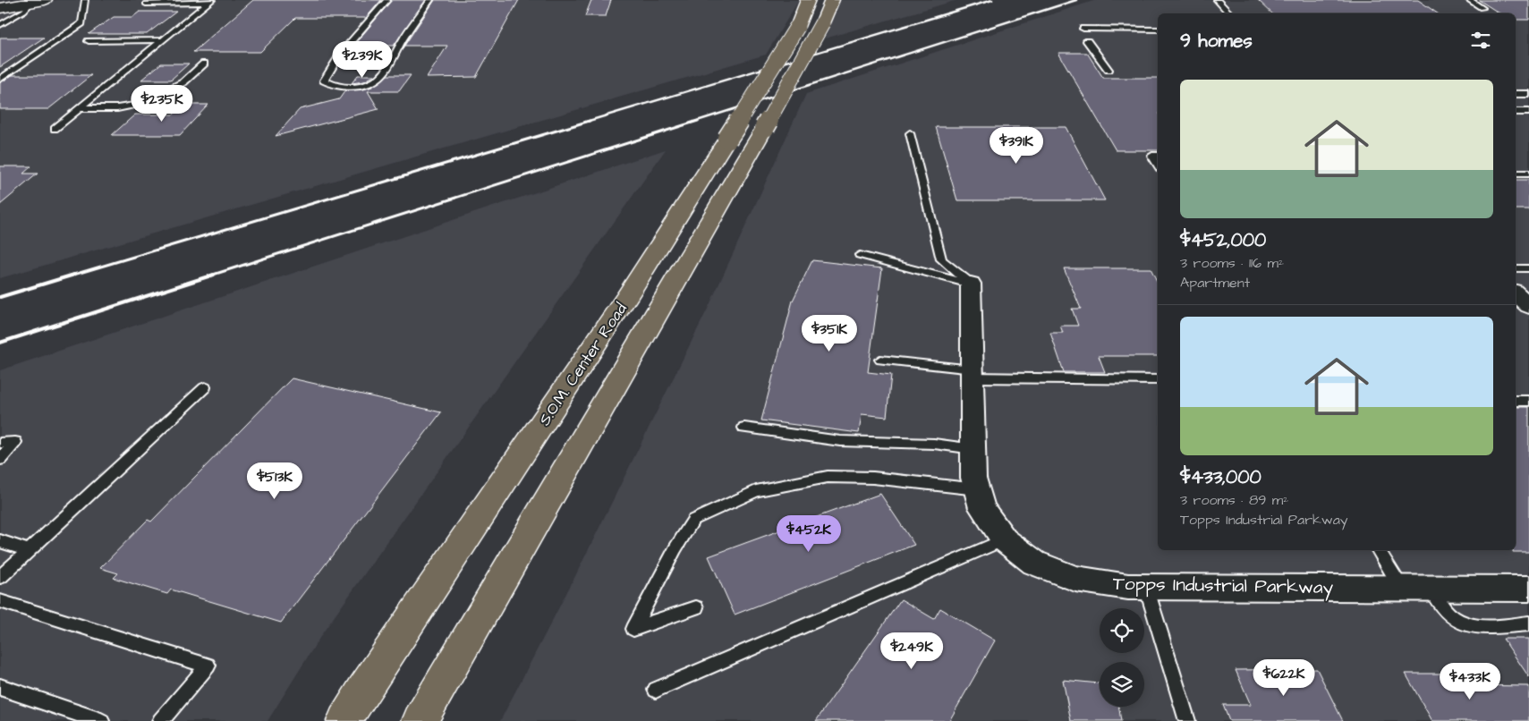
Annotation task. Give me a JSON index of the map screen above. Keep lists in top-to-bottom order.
{
  "streets": {
    "main road": ["S.O.M. Center Road"],
    "street": ["Topps Industrial Parkway"]
  },
  "page": {
    "heading": "9 homes",
    "price": [
      "$239K",
      "$235K",
      "$391K",
      "$351K",
      "$513K",
      "$452K",
      "$249K",
      "$622K",
      "$433K"
    ],
    "list": [
      {
        "name": "$452,000",
        "note": "3 rooms · 116 m² · Apartment"
      },
      {
        "name": "$433,000",
        "note": "3 rooms · 89 m² · Topps Industrial Parkway"
      }
    ]
  }
}
